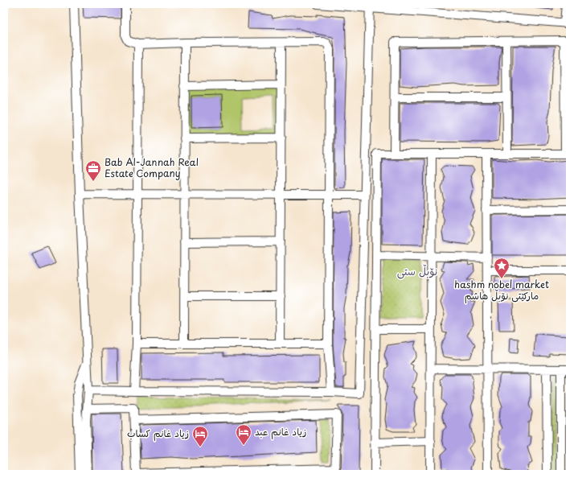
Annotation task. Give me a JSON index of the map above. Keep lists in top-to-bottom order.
{
  "districts": ["نۆبڵ ستی"],
  "places": {
    "office": ["Bab Al-Jannah Real Estate Company"],
    "place": ["hashm nobel market مارکێتی نۆبڵ هاشم"],
    "hotel": ["زياد غانم عبد", "زياد غانم كساب"]
  }
}
